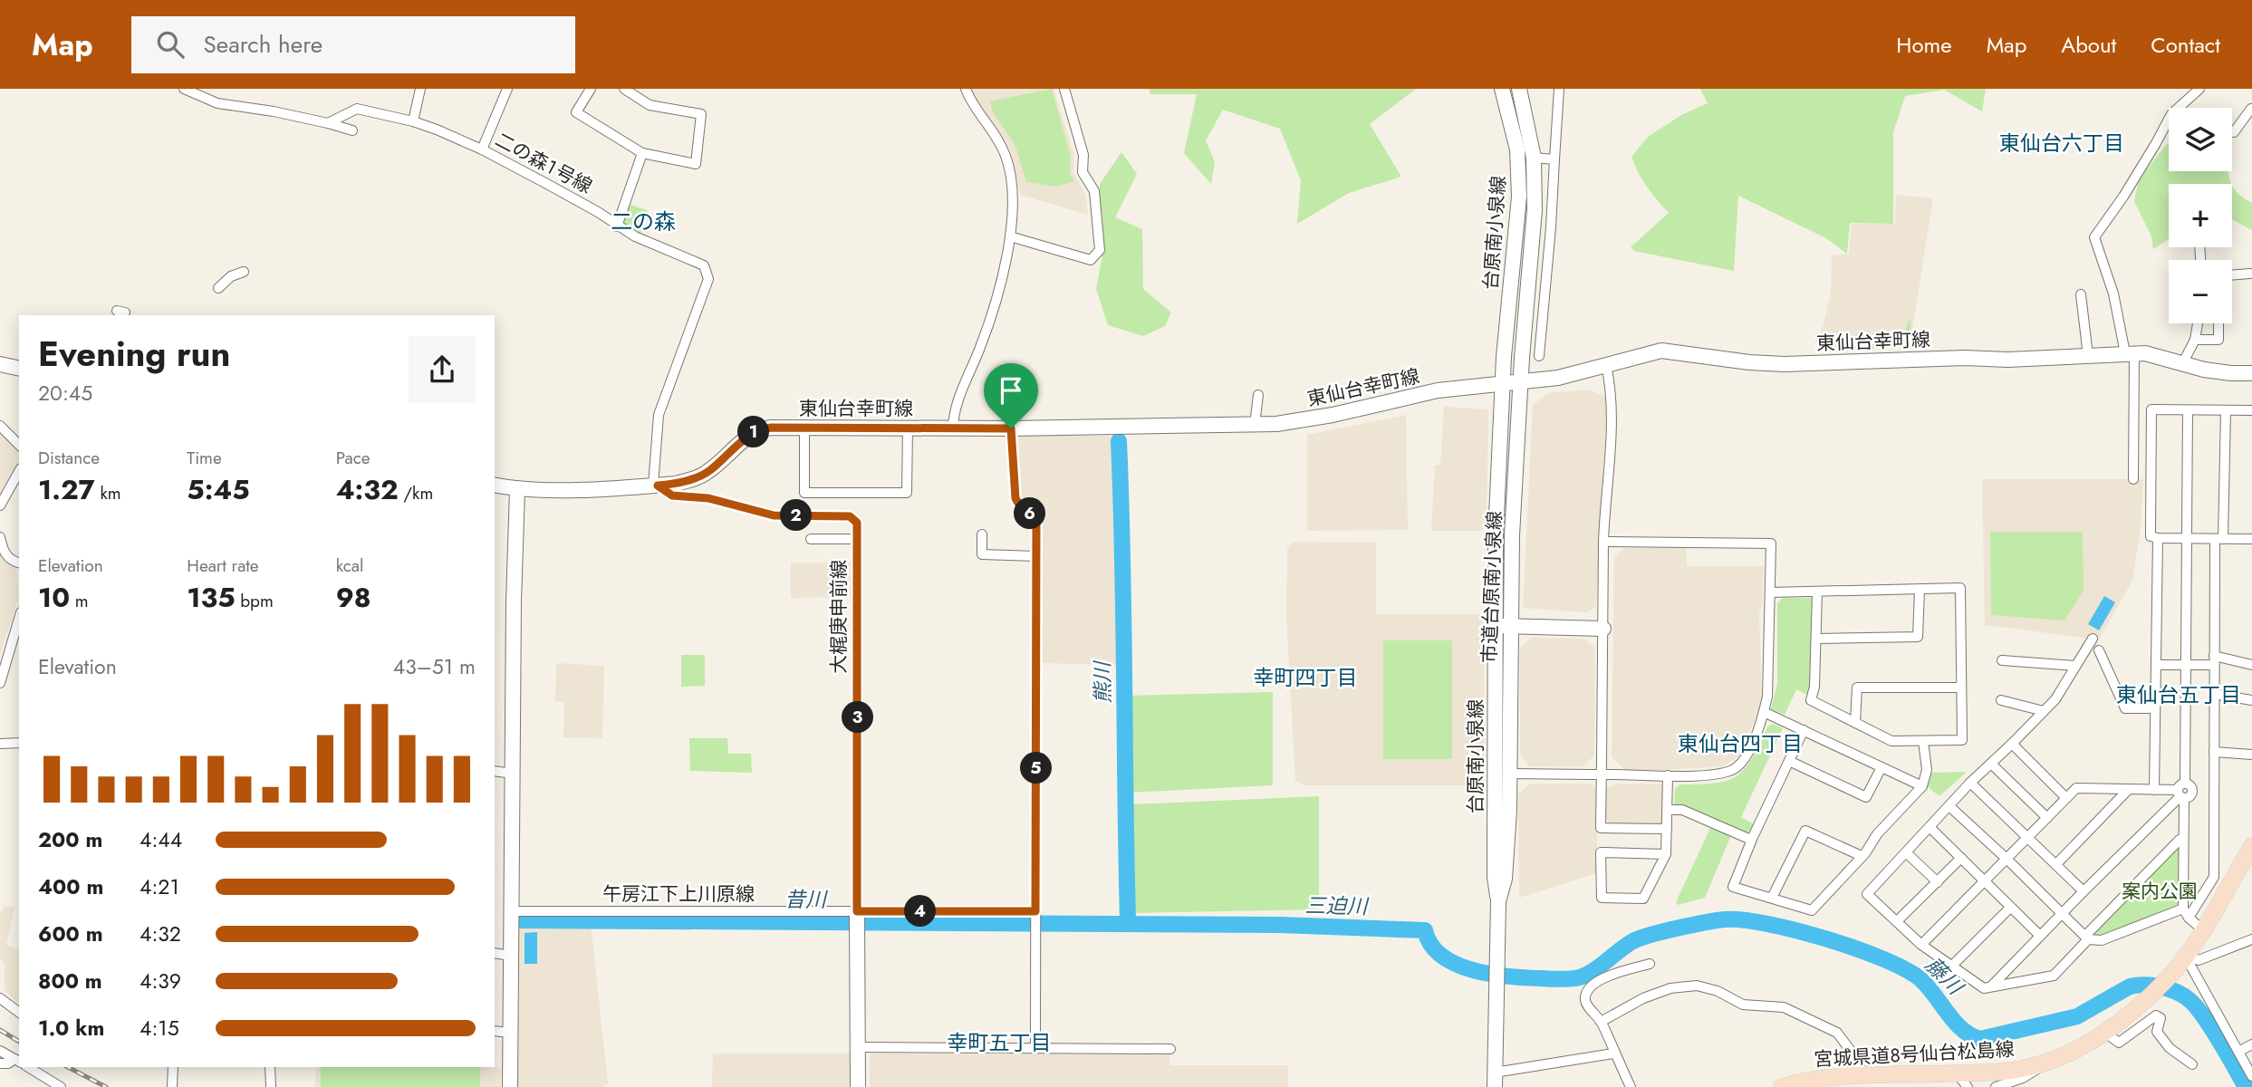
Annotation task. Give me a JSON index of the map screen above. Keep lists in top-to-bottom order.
{
  "streets": {
    "main road": ["宮城県道8号仙台松島線"],
    "street": [
      "二の森１号線",
      "台原南小泉線",
      "東仙台幸町線",
      "市道台原南小泉線",
      "大梶庚申前線",
      "午房江下上川原線"
    ]
  },
  "crossings": [
    ["二の森１号線", "東仙台幸町線"],
    ["二の森１号線", "大梶庚申前線"],
    ["台原南小泉線", "東仙台幸町線"],
    ["台原南小泉線", "市道台原南小泉線"],
    ["東仙台幸町線", "市道台原南小泉線"],
    ["東仙台幸町線", "大梶庚申前線"],
    ["大梶庚申前線", "午房江下上川原線"]
  ],
  "districts": [
    "東仙台六丁目",
    "二の森",
    "幸町四丁目",
    "東仙台五丁目",
    "東仙台四丁目",
    "幸町五丁目"
  ],
  "water": [
    "熊川",
    "昔川",
    "三迫川",
    "藤川"
  ],
  "parks": ["案内公園"],
  "page": {
    "header": "Map",
    "search": "Search here",
    "nav": [
      "Home",
      "Map",
      "About",
      "Contact"
    ],
    "map_buttons": ["+", "−"],
    "heading": ["Evening run", "20:45"],
    "pins": [
      "1",
      "6",
      "2",
      "3",
      "5",
      "4"
    ],
    "stats": [
      ["Distance", "1.27 km"],
      ["Time", "5:45"],
      ["Pace", "4:32 /km"],
      ["Elevation", "10 m"],
      ["Heart rate", "135 bpm"],
      ["kcal", "98"]
    ],
    "chart": ["Elevation", "43–51 m"],
    "list": [
      {
        "name": "200 m",
        "note": "4:44"
      },
      {
        "name": "400 m",
        "note": "4:21"
      },
      {
        "name": "600 m",
        "note": "4:32"
      },
      {
        "name": "800 m",
        "note": "4:39"
      },
      {
        "name": "1.0 km",
        "note": "4:15"
      }
    ]
  }
}
